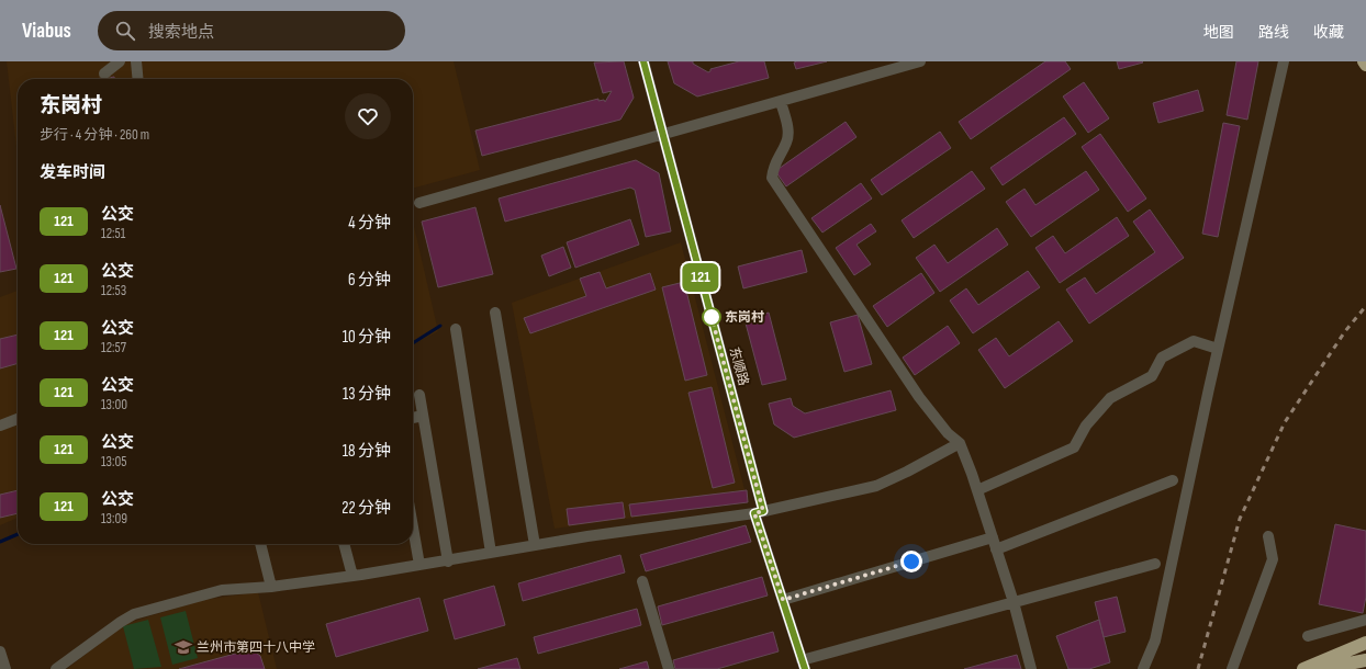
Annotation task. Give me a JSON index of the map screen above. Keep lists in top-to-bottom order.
{
  "streets": {
    "street": ["东顺路"]
  },
  "places": {
    "other": ["东岗村"],
    "school or university": ["兰州市第四十八中学"]
  },
  "lines": ["bus line 121"],
  "page": {
    "header": "Viabus",
    "search": "搜索地点",
    "nav": ["地图", "路线", "收藏"],
    "on_map": "121",
    "heading": [
      ["东岗村", "步行 · 4 分钟 · 260 m"],
      "发车时间"
    ],
    "list": [
      {
        "mark": "121",
        "name": "公交",
        "note": "12:51",
        "value": "4 分钟"
      },
      {
        "mark": "121",
        "name": "公交",
        "note": "12:53",
        "value": "6 分钟"
      },
      {
        "mark": "121",
        "name": "公交",
        "note": "12:57",
        "value": "10 分钟"
      },
      {
        "mark": "121",
        "name": "公交",
        "note": "13:00",
        "value": "13 分钟"
      },
      {
        "mark": "121",
        "name": "公交",
        "note": "13:05",
        "value": "18 分钟"
      },
      {
        "mark": "121",
        "name": "公交",
        "note": "13:09",
        "value": "22 分钟"
      }
    ]
  }
}
